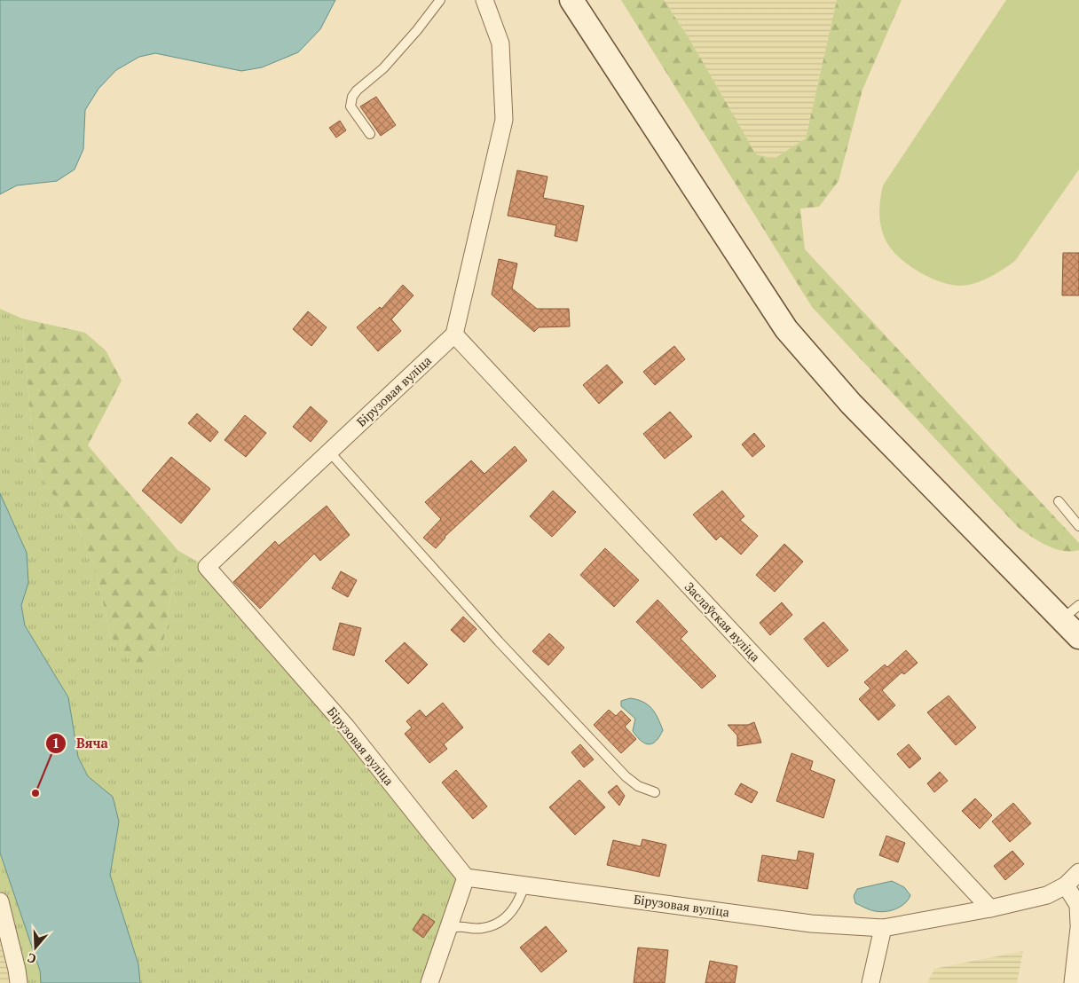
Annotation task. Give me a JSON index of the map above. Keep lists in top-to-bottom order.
{
  "streets": {
    "street": ["Бірузовая вуліца", "Заслаўская вуліца"]
  },
  "crossings": [
    ["Бірузовая вуліца", "Заслаўская вуліца"]
  ],
  "places": ["Вяча"],
  "north": "bottom"
}
